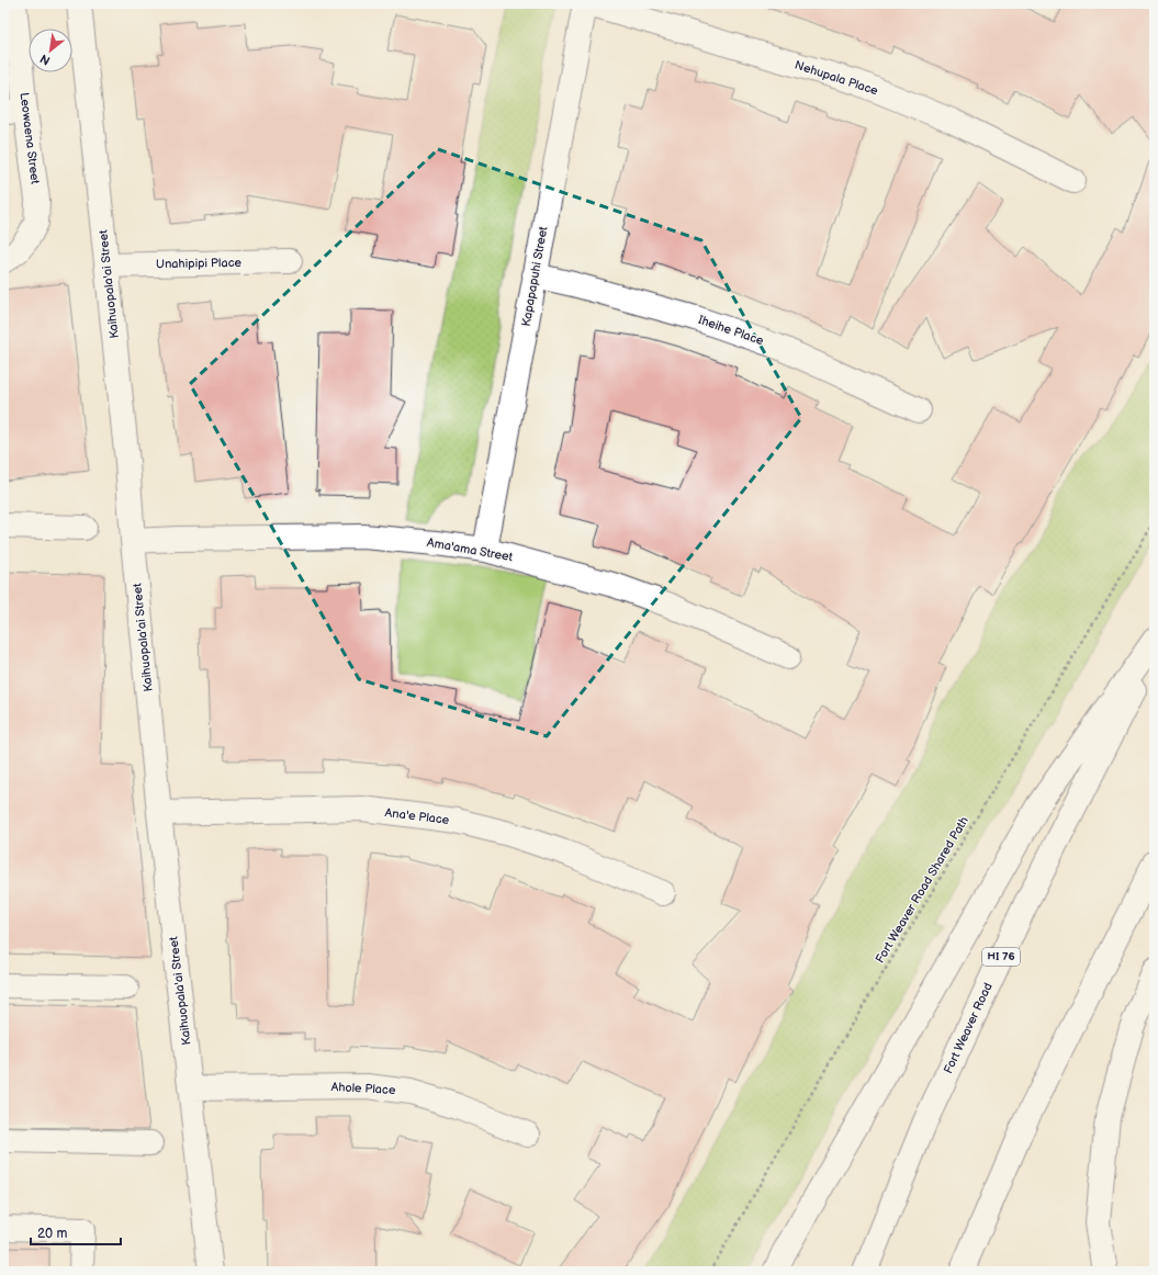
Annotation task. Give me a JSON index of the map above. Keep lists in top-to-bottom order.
{
  "streets": {
    "main road": [
      "Nehupala Place",
      "Leowaena Street",
      "Unahipipi Place",
      "Kapapapuhi Street",
      "Kaihuopala'ai Street",
      "Iheihe Place",
      "Ama'ama Street",
      "Ana'e Place",
      "HI 76",
      "Fort Weaver Road",
      "Ahole Place"
    ],
    "path": ["Fort Weaver Road Shared Path"]
  },
  "crossings": [
    ["Unahipipi Place", "Kaihuopala'ai Street"],
    ["Kapapapuhi Street", "Iheihe Place"],
    ["Kapapapuhi Street", "Ama'ama Street"],
    ["Kaihuopala'ai Street", "Ama'ama Street"],
    ["Kaihuopala'ai Street", "Ana'e Place"],
    ["Kaihuopala'ai Street", "Ahole Place"]
  ],
  "scale_bar": "20 m",
  "north": "bottom left"
}
